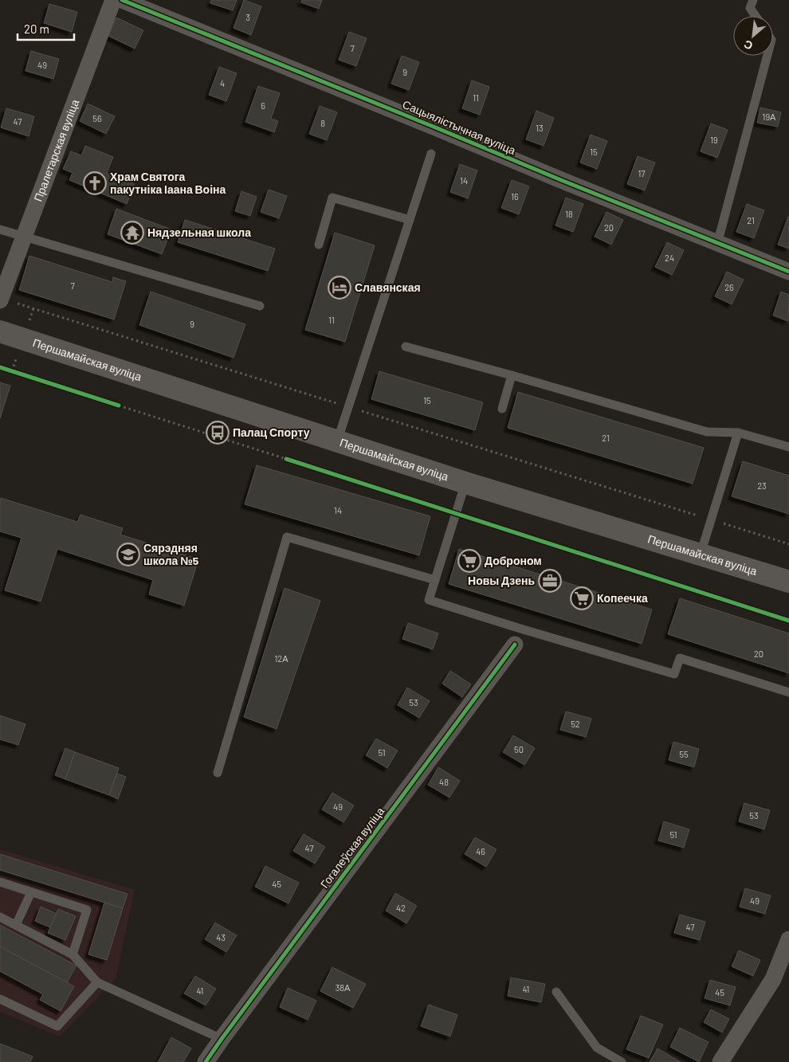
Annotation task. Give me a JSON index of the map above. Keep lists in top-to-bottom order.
{
  "streets": {
    "main road": ["Першамайская вуліца"],
    "street": ["Сацыялістычная вуліца", "Пралетарская вуліца", "Гогалеўская вуліца"]
  },
  "places": {
    "church": ["Храм Святога пакутніка Іаана Воіна"],
    "temple": ["Нядзельная школа"],
    "hotel": ["Славянская"],
    "bus stop": ["Палац Спорту"],
    "school or university": ["Сярэдняя школа №5"],
    "supermarket": ["Доброном", "Копеечка"],
    "office": ["Новы Дзень"]
  },
  "house_numbers": [
    "3",
    "7",
    "49",
    "9",
    "4",
    "11",
    "6",
    "19А",
    "56",
    "47",
    "8",
    "13",
    "19",
    "15",
    "17",
    "14",
    "16",
    "18",
    "21",
    "20",
    "24",
    "7",
    "26",
    "11",
    "9",
    "15",
    "21",
    "23",
    "14",
    "20",
    "12А",
    "53",
    "52",
    "50",
    "51",
    "55",
    "48",
    "49",
    "53",
    "51",
    "47",
    "46",
    "45",
    "49",
    "42",
    "47",
    "43",
    "38А",
    "41",
    "41",
    "45"
  ],
  "scale_bar": "20 m",
  "north": "bottom left"
}
